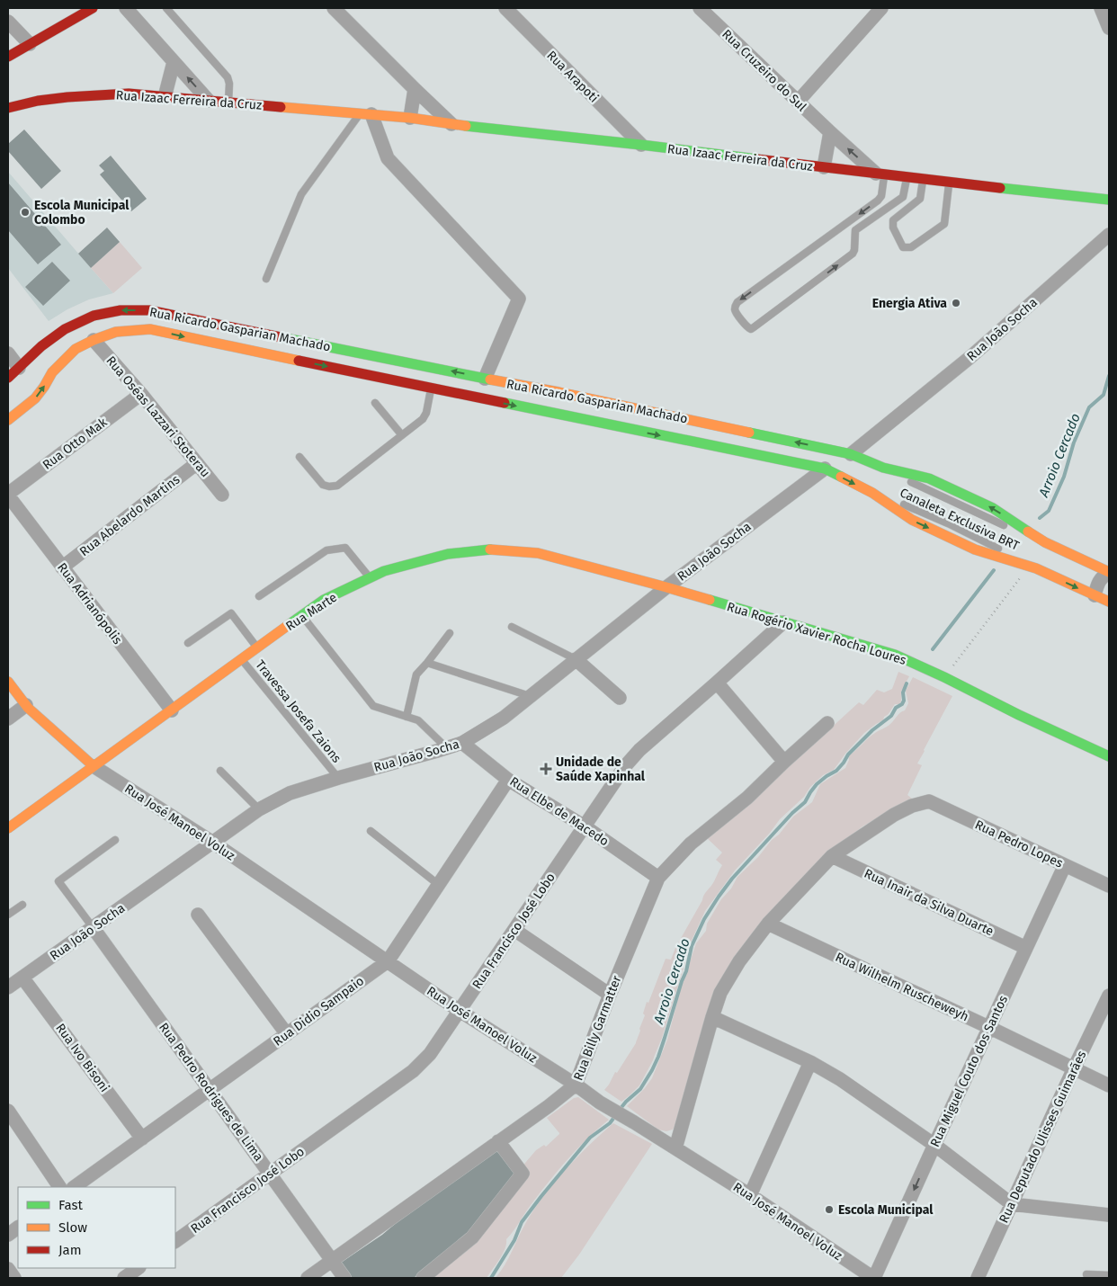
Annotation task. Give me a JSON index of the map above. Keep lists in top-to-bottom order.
{
  "streets": {
    "street": [
      "Rua Cruzeiro do Sul",
      "Rua Arapoti",
      "Rua Izaac Ferreira da Cruz",
      "Rua Ricardo Gasparian Machado",
      "Rua João Socha",
      "Rua Oséas Lazzari Stoterau",
      "Rua Otto Mak",
      "Rua Abelardo Martins",
      "Rua Adrianópolis",
      "Rua Marte",
      "Rua Rogério Xavier Rocha Loures",
      "Rua Elbe de Macedo",
      "Rua José Manoel Voluz",
      "Rua Pedro Lopes",
      "Rua Inair da Silva Duarte",
      "Rua Francisco José Lobo",
      "Rua Wilhelm Ruscheweyh",
      "Rua Didio Sampaio",
      "Rua Billy Garmatter",
      "Rua Ivo Bisoni",
      "Rua Miguel Couto dos Santos",
      "Rua Pedro Rodrigues de Lima",
      "Rua Deputado Ulisses Guimarães"
    ],
    "lane": ["Travessa Josefa Zaions"]
  },
  "crossings": [
    ["Rua Cruzeiro do Sul", "Rua Izaac Ferreira da Cruz"],
    ["Rua Arapoti", "Rua Izaac Ferreira da Cruz"],
    ["Rua Ricardo Gasparian Machado", "Rua João Socha"],
    ["Rua Ricardo Gasparian Machado", "Rua Oséas Lazzari Stoterau"],
    ["Rua João Socha", "Rua Marte"],
    ["Rua João Socha", "Rua Rogério Xavier Rocha Loures"],
    ["Rua João Socha", "Travessa Josefa Zaions"],
    ["Rua João Socha", "Rua Elbe de Macedo"],
    ["Rua João Socha", "Rua José Manoel Voluz"],
    ["Rua João Socha", "Rua Ivo Bisoni"],
    ["Rua João Socha", "Rua Pedro Rodrigues de Lima"],
    ["Rua Oséas Lazzari Stoterau", "Rua Otto Mak"],
    ["Rua Oséas Lazzari Stoterau", "Rua Abelardo Martins"],
    ["Rua Otto Mak", "Rua Adrianópolis"],
    ["Rua Abelardo Martins", "Rua Adrianópolis"],
    ["Rua Adrianópolis", "Rua Marte"],
    ["Rua Marte", "Rua Rogério Xavier Rocha Loures"],
    ["Rua Marte", "Travessa Josefa Zaions"],
    ["Rua Marte", "Rua José Manoel Voluz"],
    ["Rua Rogério Xavier Rocha Loures", "Rua Francisco José Lobo"],
    ["Rua Elbe de Macedo", "Rua Francisco José Lobo"],
    ["Rua Elbe de Macedo", "Rua Didio Sampaio"],
    ["Rua Elbe de Macedo", "Rua Billy Garmatter"],
    ["Rua José Manoel Voluz", "Rua Francisco José Lobo"],
    ["Rua José Manoel Voluz", "Rua Didio Sampaio"],
    ["Rua José Manoel Voluz", "Rua Billy Garmatter"],
    ["Rua José Manoel Voluz", "Rua Miguel Couto dos Santos"],
    ["Rua Pedro Lopes", "Rua Inair da Silva Duarte"],
    ["Rua Pedro Lopes", "Rua Miguel Couto dos Santos"],
    ["Rua Inair da Silva Duarte", "Rua Miguel Couto dos Santos"],
    ["Rua Francisco José Lobo", "Rua Pedro Rodrigues de Lima"],
    ["Rua Wilhelm Ruscheweyh", "Rua Miguel Couto dos Santos"],
    ["Rua Wilhelm Ruscheweyh", "Rua Deputado Ulisses Guimarães"],
    ["Rua Didio Sampaio", "Rua Ivo Bisoni"],
    ["Rua Didio Sampaio", "Rua Pedro Rodrigues de Lima"],
    ["Rua Billy Garmatter", "Rua Pedro Rodrigues de Lima"]
  ],
  "water": ["Arroio Cercado"],
  "places": {
    "other": ["Escola Municipal Colombo", "Energia Ativa", "Escola Municipal"],
    "health": ["Unidade de Saúde Xapinhal"]
  },
  "legend": ["Fast", "Slow", "Jam"]
}
